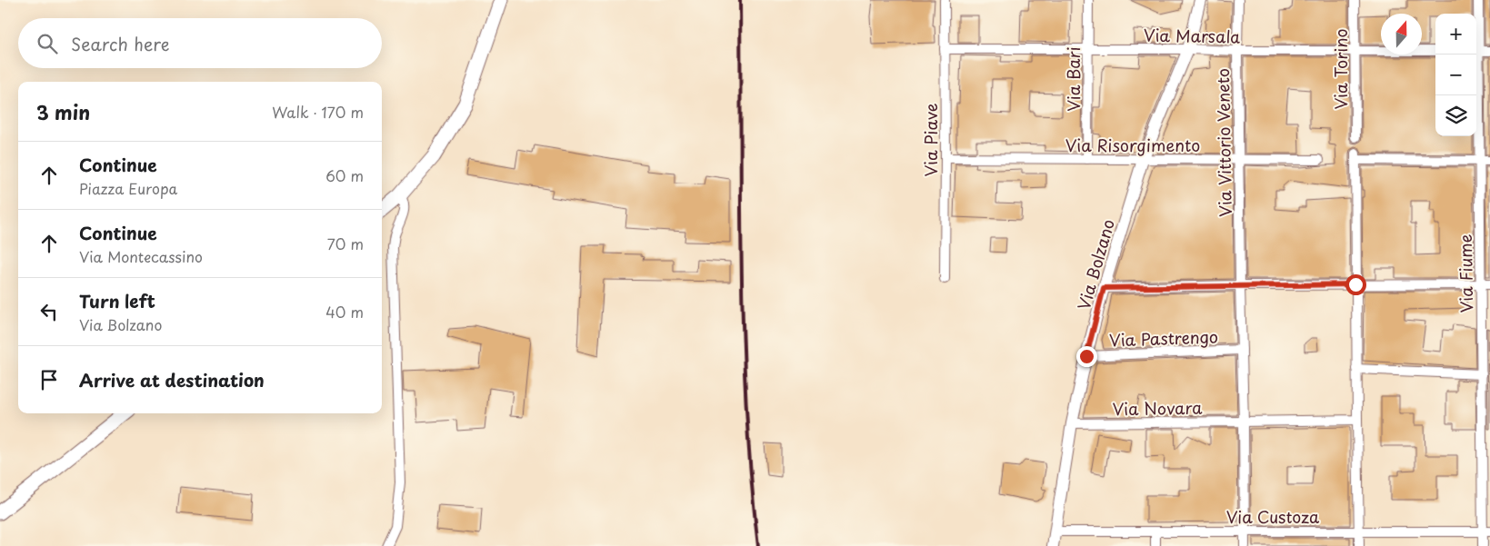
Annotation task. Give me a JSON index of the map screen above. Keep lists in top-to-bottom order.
{
  "streets": {
    "street": [
      "Via Marsala",
      "Via Torino",
      "Via Bari",
      "Via Piave",
      "Via Vittorio Veneto",
      "Via Risorgimento",
      "Via Bolzano",
      "Via Fiume",
      "Via Pastrengo",
      "Via Novara",
      "Via Custoza"
    ]
  },
  "crossings": [
    ["Via Marsala", "Via Torino"],
    ["Via Marsala", "Via Bari"],
    ["Via Marsala", "Via Piave"],
    ["Via Marsala", "Via Vittorio Veneto"],
    ["Via Marsala", "Via Bolzano"],
    ["Via Bari", "Via Risorgimento"],
    ["Via Piave", "Via Risorgimento"],
    ["Via Vittorio Veneto", "Via Risorgimento"],
    ["Via Vittorio Veneto", "Via Pastrengo"],
    ["Via Vittorio Veneto", "Via Novara"],
    ["Via Risorgimento", "Via Bolzano"],
    ["Via Bolzano", "Via Pastrengo"],
    ["Via Bolzano", "Via Novara"],
    ["Via Bolzano", "Via Custoza"],
    ["Via Fiume", "Via Custoza"]
  ],
  "north": "top",
  "page": {
    "map_buttons": ["+", "−"],
    "search": "Search here",
    "heading": ["3 min", "Walk · 170 m"],
    "list": [
      ["Continue", "Piazza Europa", "60 m"],
      ["Continue", "Via Montecassino", "70 m"],
      ["Turn left", "Via Bolzano", "40 m"],
      "Arrive at destination"
    ]
  }
}
